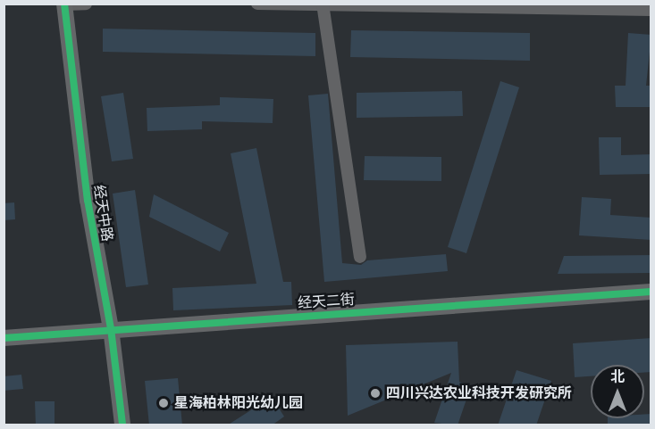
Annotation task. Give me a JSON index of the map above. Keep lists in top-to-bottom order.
{
  "streets": {
    "street": ["经天中路", "经天二街"]
  },
  "crossings": [
    ["经天中路", "经天二街"]
  ],
  "places": ["四川兴达农业科技开发研究所", "星海柏林阳光幼儿园"],
  "north": "top"
}
